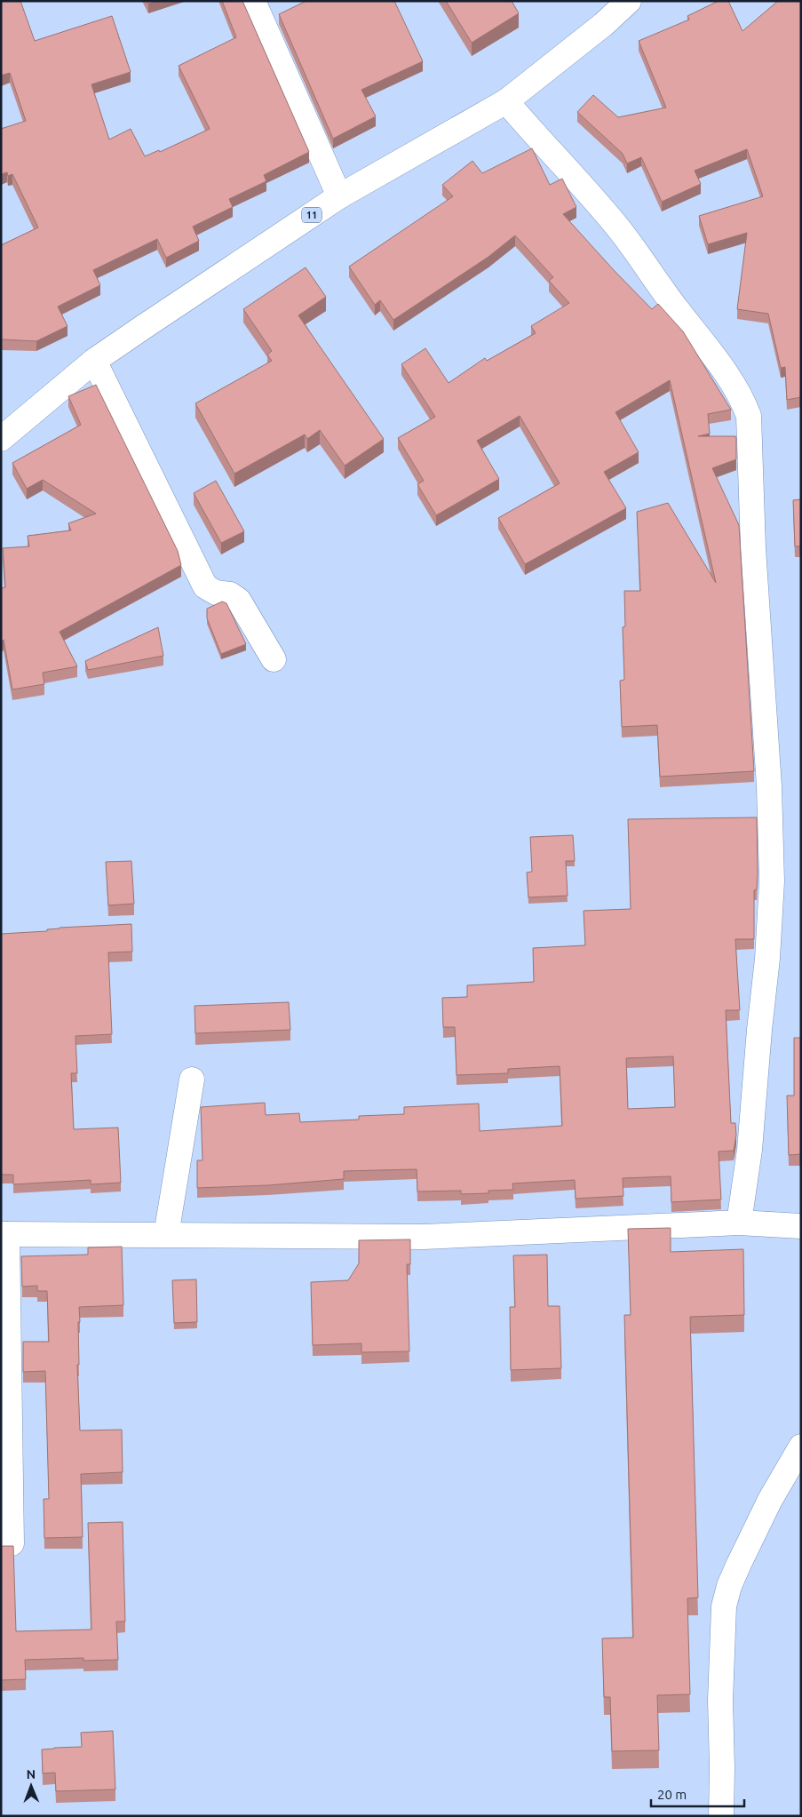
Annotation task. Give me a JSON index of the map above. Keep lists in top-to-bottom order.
{
  "streets": {
    "main road": ["11"]
  },
  "scale_bar": "20 m",
  "north": "top"
}
